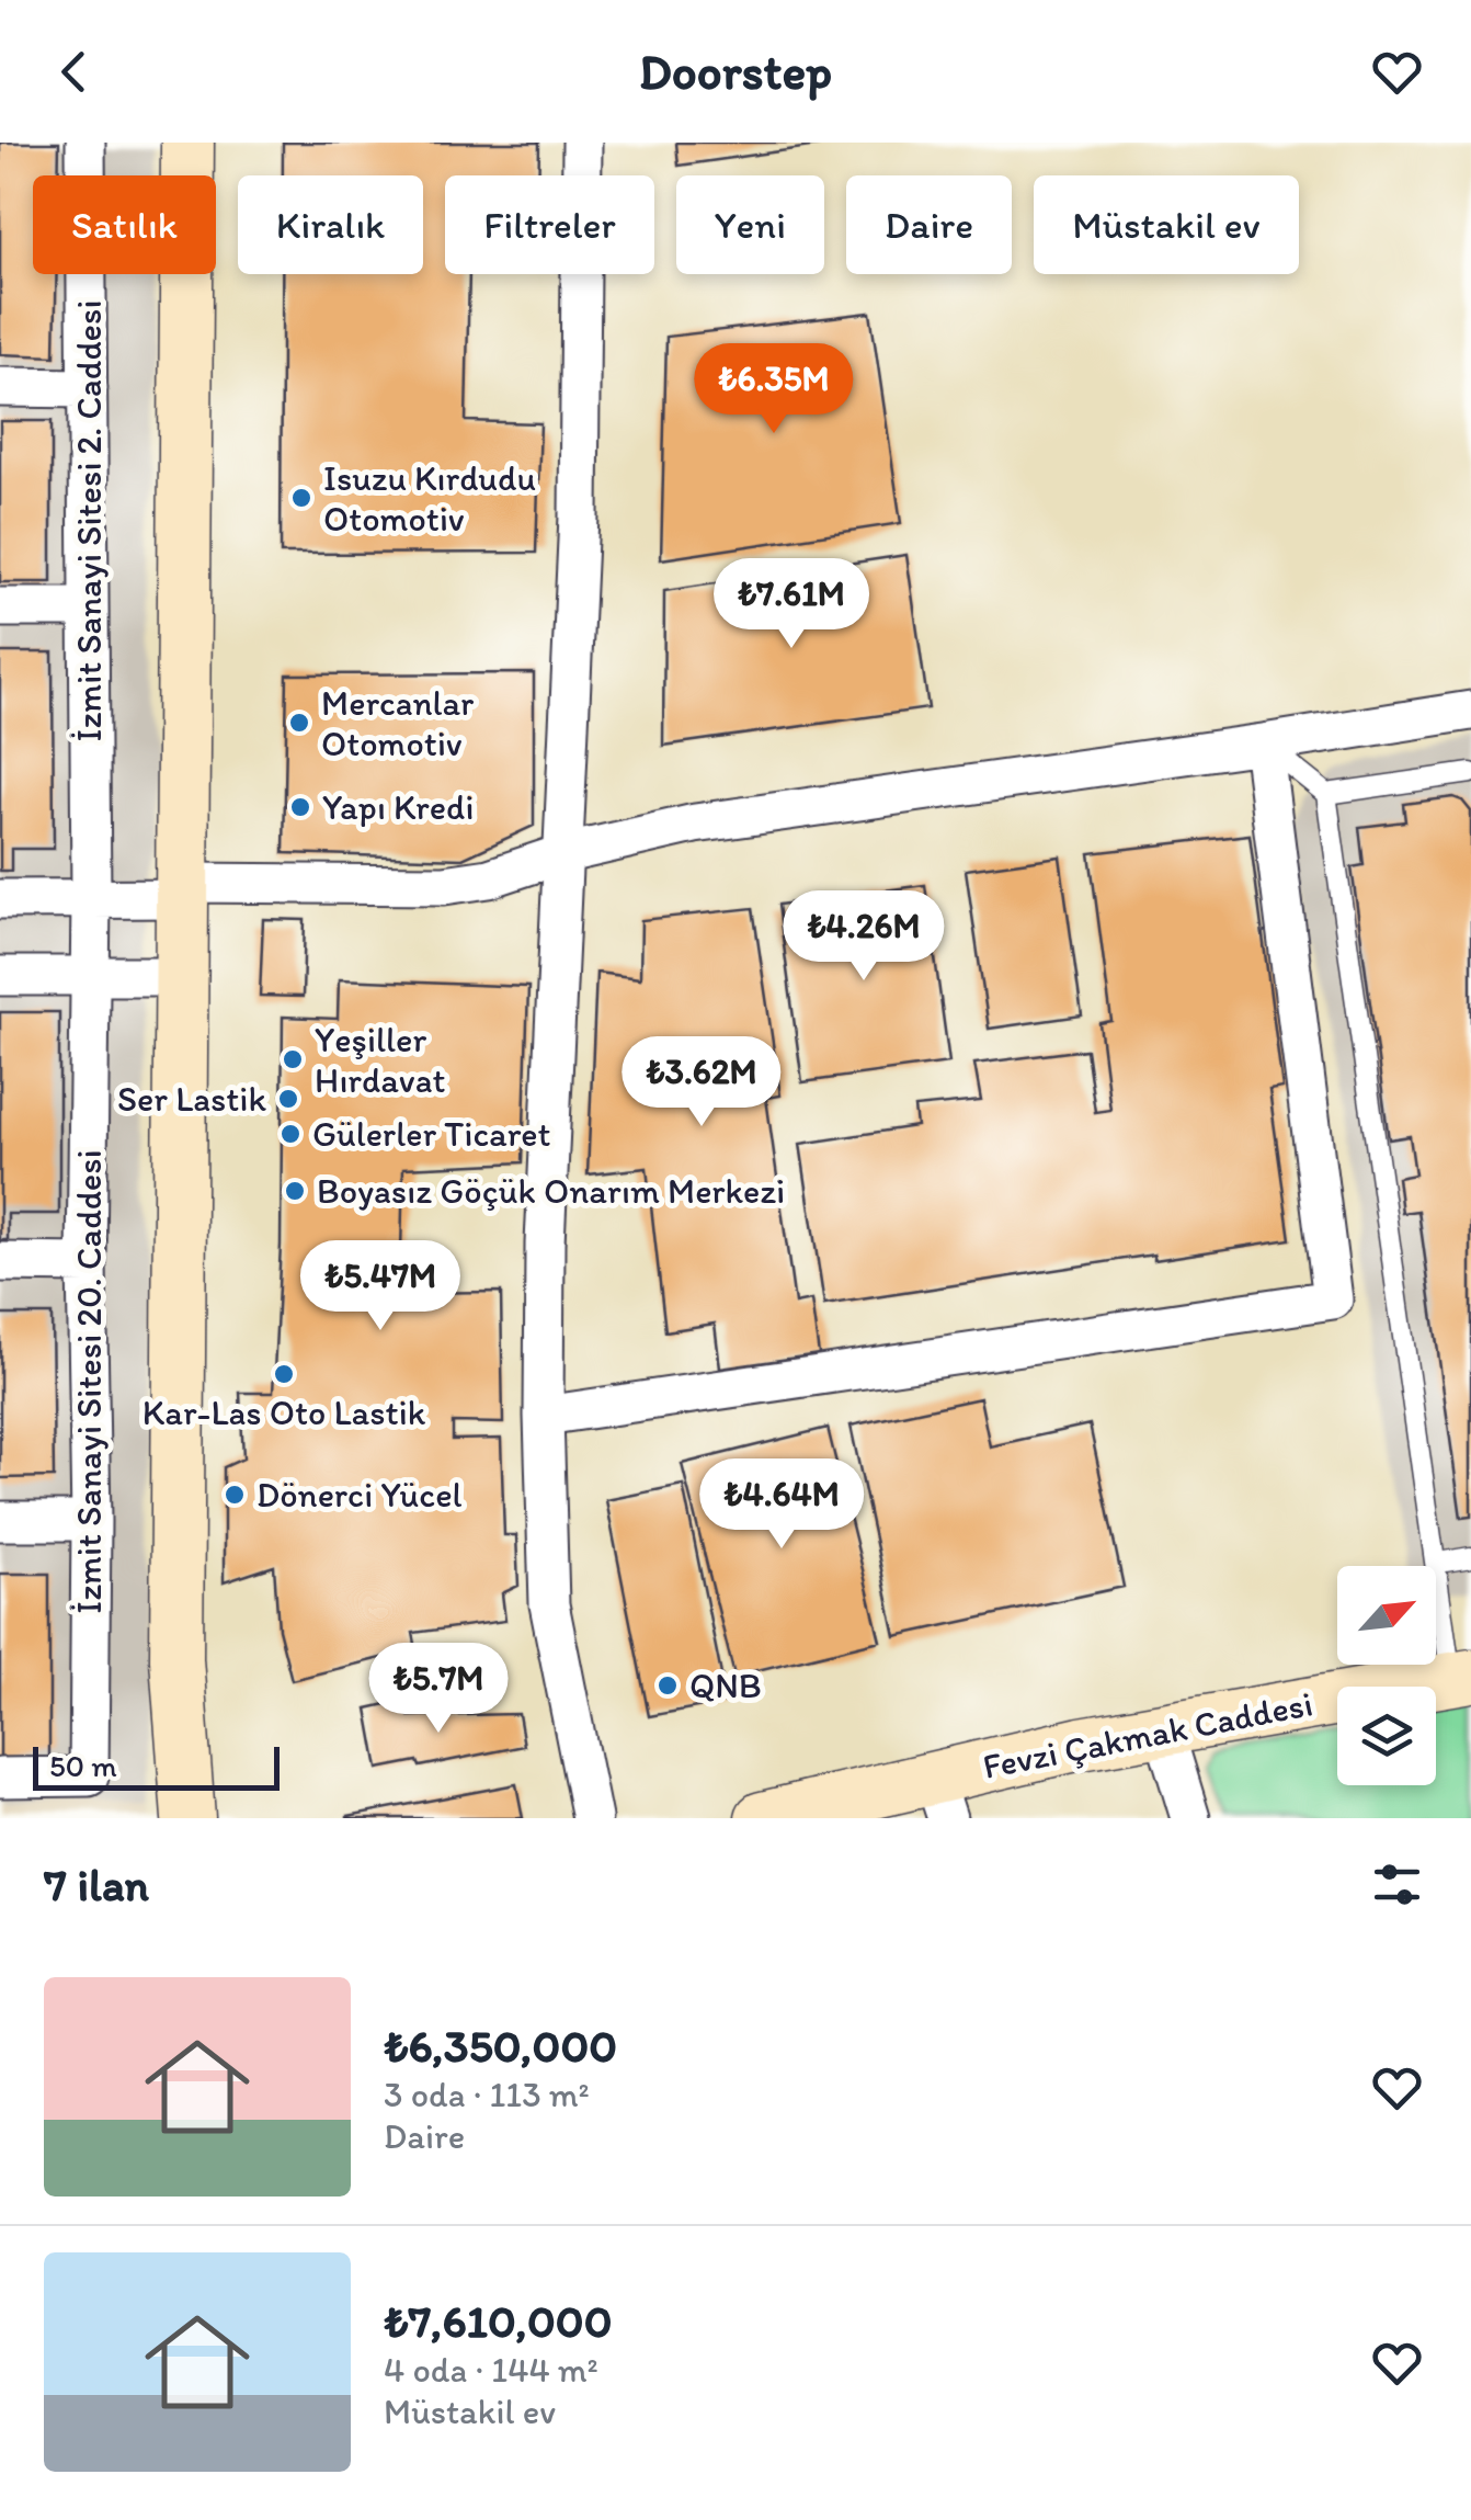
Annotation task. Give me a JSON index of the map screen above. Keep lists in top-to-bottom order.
{
  "streets": {
    "street": ["İzmit Sanayi Sitesi 2. Caddesi", "İzmit Sanayi Sitesi 20. Caddesi", "Fevzi Çakmak Caddesi"]
  },
  "crossings": [
    ["İzmit Sanayi Sitesi 2. Caddesi", "İzmit Sanayi Sitesi 20. Caddesi"]
  ],
  "places": [
    "Isuzu Kırdudu Otomotiv",
    "Mercanlar Otomotiv",
    "Yapı Kredi",
    "Yeşiller Hırdavat",
    "Ser Lastik",
    "Gülerler Ticaret",
    "Boyasız Göçük Onarım Merkezi",
    "Kar-Las Oto Lastik",
    "Dönerci Yücel",
    "QNB"
  ],
  "scale_bar": "50 m",
  "north": "top right",
  "page": {
    "header": "Doorstep",
    "chip": [
      "Satılık",
      "Kiralık",
      "Filtreler",
      "Yeni",
      "Daire",
      "Müstakil ev"
    ],
    "price": [
      "₺6.35M",
      "₺7.61M",
      "₺4.26M",
      "₺3.62M",
      "₺5.47M",
      "₺4.64M",
      "₺5.7M"
    ],
    "scale": "50 m",
    "heading": "7 ilan",
    "list": [
      {
        "name": "₺6,350,000",
        "note": "3 oda · 113 m² · Daire"
      },
      {
        "name": "₺7,610,000",
        "note": "4 oda · 144 m² · Müstakil ev"
      }
    ]
  }
}
